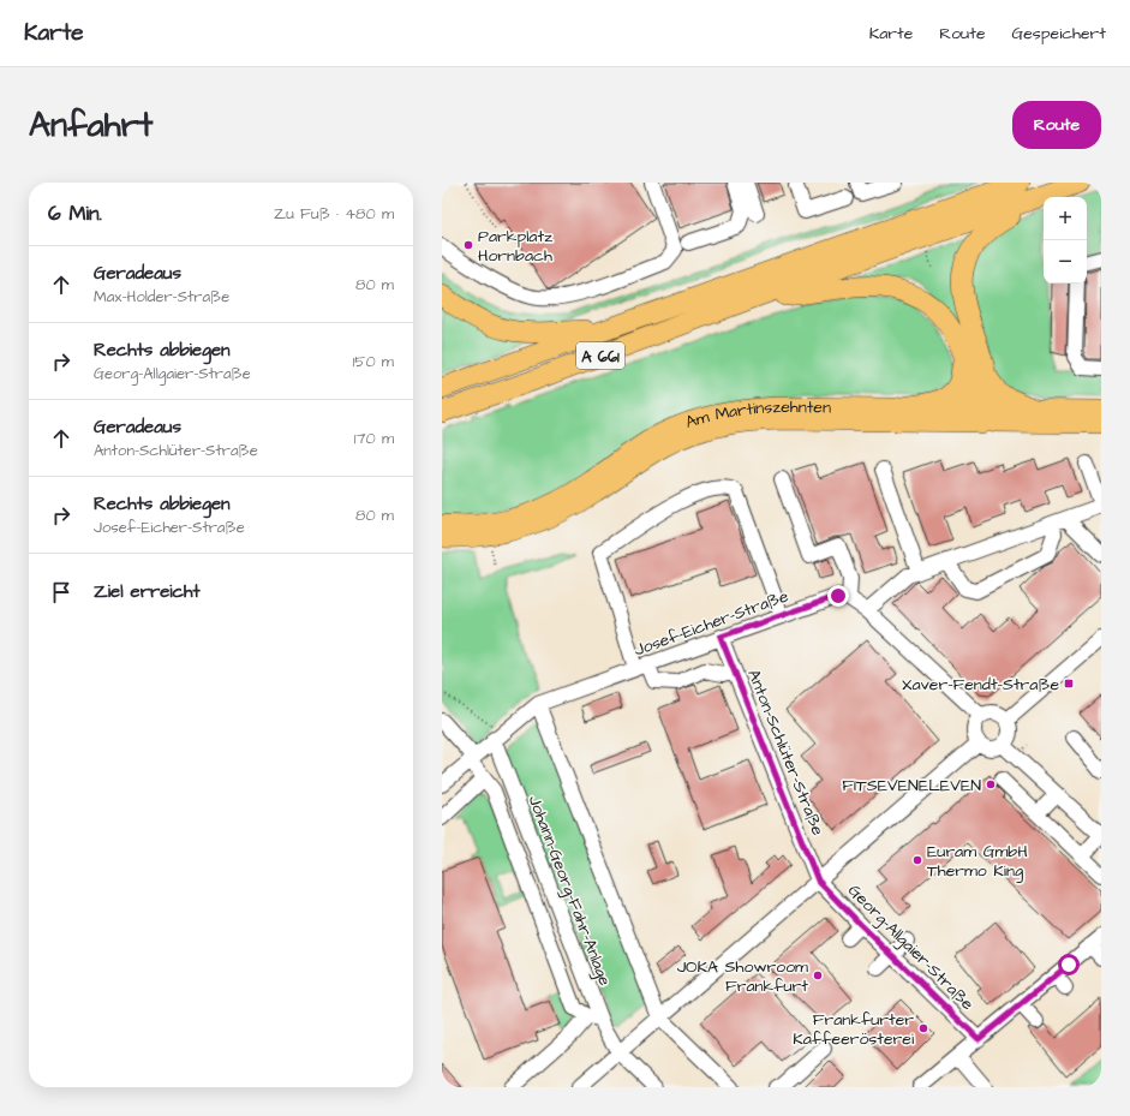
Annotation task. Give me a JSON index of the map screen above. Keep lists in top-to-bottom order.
{
  "streets": {
    "highway": ["A 661"],
    "main road": ["Am Martinszehnten"],
    "street": [
      "Josef-Eicher-Straße",
      "Anton-Schlüter-Straße",
      "Johann-Georg-Fahr-Anlage",
      "Georg-Allgaier-Straße"
    ]
  },
  "crossings": [
    ["A 661", "Am Martinszehnten"],
    ["Josef-Eicher-Straße", "Anton-Schlüter-Straße"],
    ["Josef-Eicher-Straße", "Johann-Georg-Fahr-Anlage"],
    ["Anton-Schlüter-Straße", "Georg-Allgaier-Straße"]
  ],
  "places": {
    "other": [
      "Parkplatz Hornbach",
      "FITSEVENELEVEN",
      "Euram GmbH Thermo King",
      "JOKA Showroom Frankfurt",
      "Frankfurter Kaffeerösterei"
    ],
    "transit": ["Xaver-Fendt-Straße"]
  },
  "page": {
    "header": "Karte",
    "nav": ["Karte", "Route", "Gespeichert"],
    "buttons": "Route",
    "title": "Anfahrt",
    "heading": ["6 Min.", "Zu Fuß · 480 m"],
    "map_buttons": ["+", "−"],
    "list": [
      ["Geradeaus", "Max-Holder-Straße", "80 m"],
      ["Rechts abbiegen", "Georg-Allgaier-Straße", "150 m"],
      ["Geradeaus", "Anton-Schlüter-Straße", "170 m"],
      ["Rechts abbiegen", "Josef-Eicher-Straße", "80 m"],
      "Ziel erreicht"
    ]
  }
}
